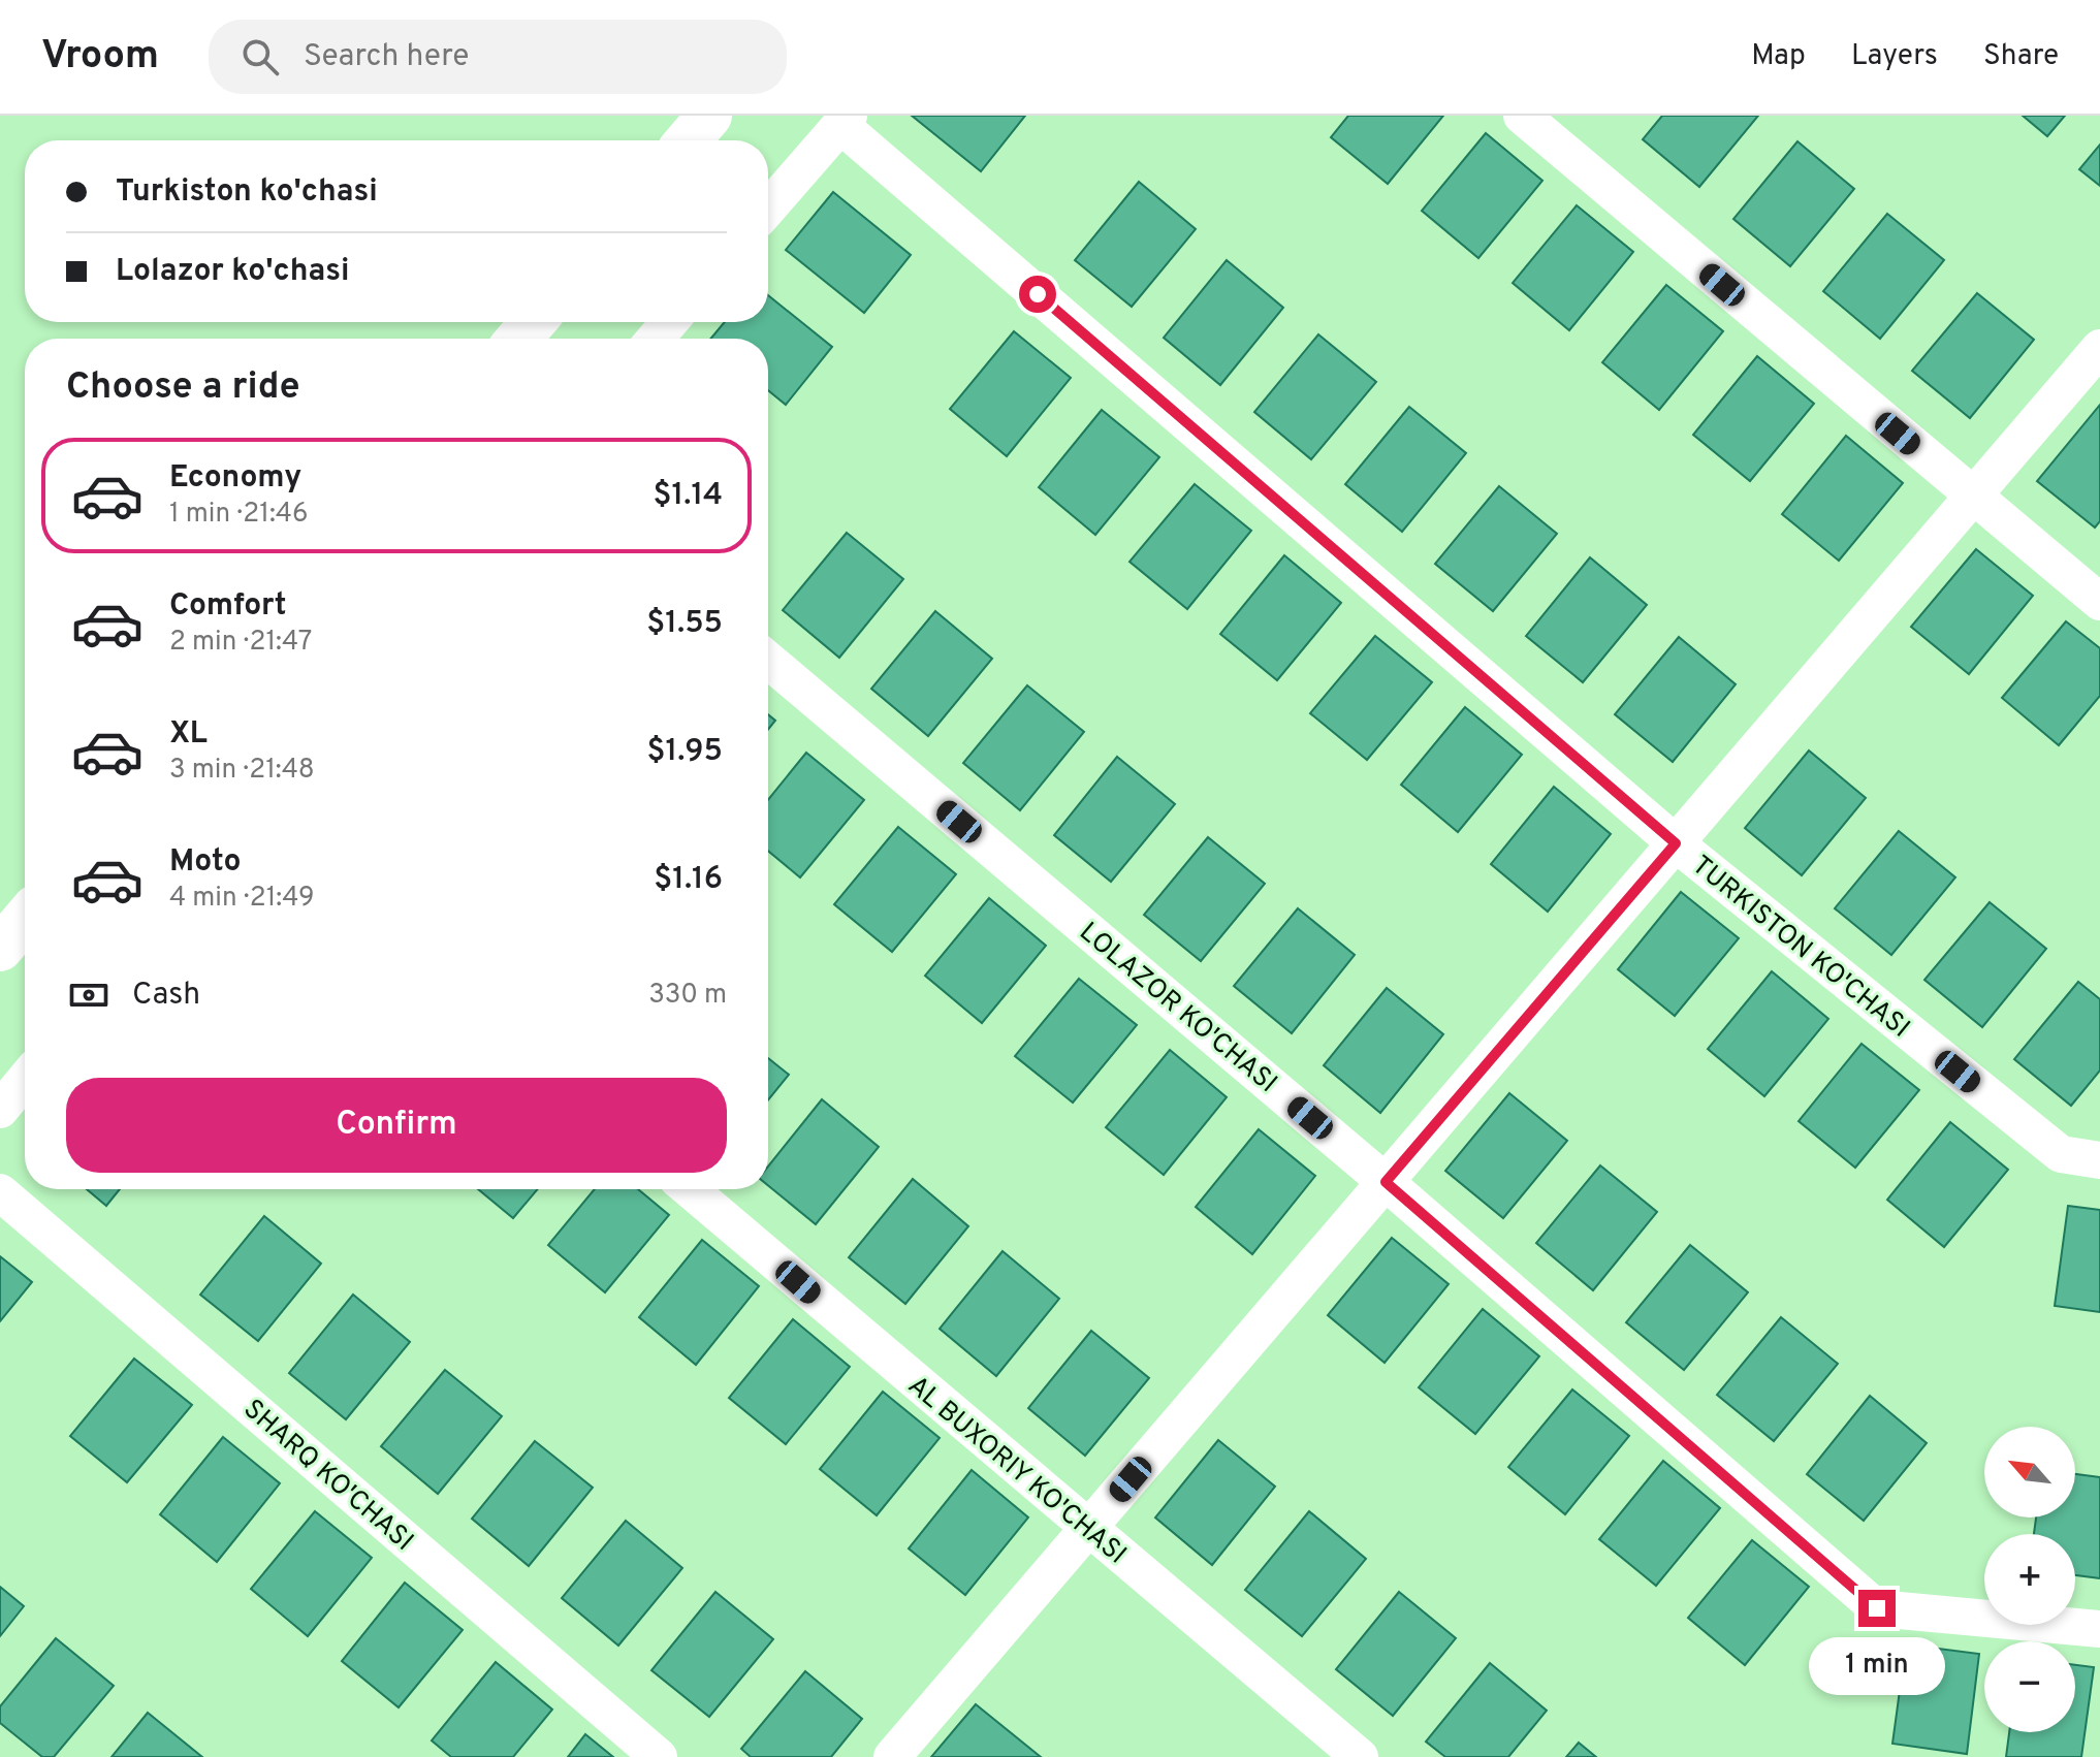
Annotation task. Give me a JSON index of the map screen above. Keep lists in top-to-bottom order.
{
  "streets": {
    "street": [
      "TURKISTON KO'CHASI",
      "LOLAZOR KO'CHASI",
      "AL BUXORIY KO'CHASI",
      "SHARQ KO'CHASI"
    ]
  },
  "north": "top left",
  "page": {
    "header": "Vroom",
    "search": "Search here",
    "nav": ["Map", "Layers", "Share"],
    "banner": ["Turkiston ko'chasi", "Lolazor ko'chasi"],
    "heading": "Choose a ride",
    "list": [
      {
        "name": "Economy",
        "note": "1 min · 21:46",
        "value": "$1.14"
      },
      {
        "name": "Comfort",
        "note": "2 min · 21:47",
        "value": "$1.55"
      },
      {
        "name": "XL",
        "note": "3 min · 21:48",
        "value": "$1.95"
      },
      {
        "name": "Moto",
        "note": "4 min · 21:49",
        "value": "$1.16"
      }
    ],
    "pay": ["Cash", "330 m"],
    "buttons": "Confirm",
    "map_buttons": ["+", "−"],
    "bubble": "1 min"
  }
}
